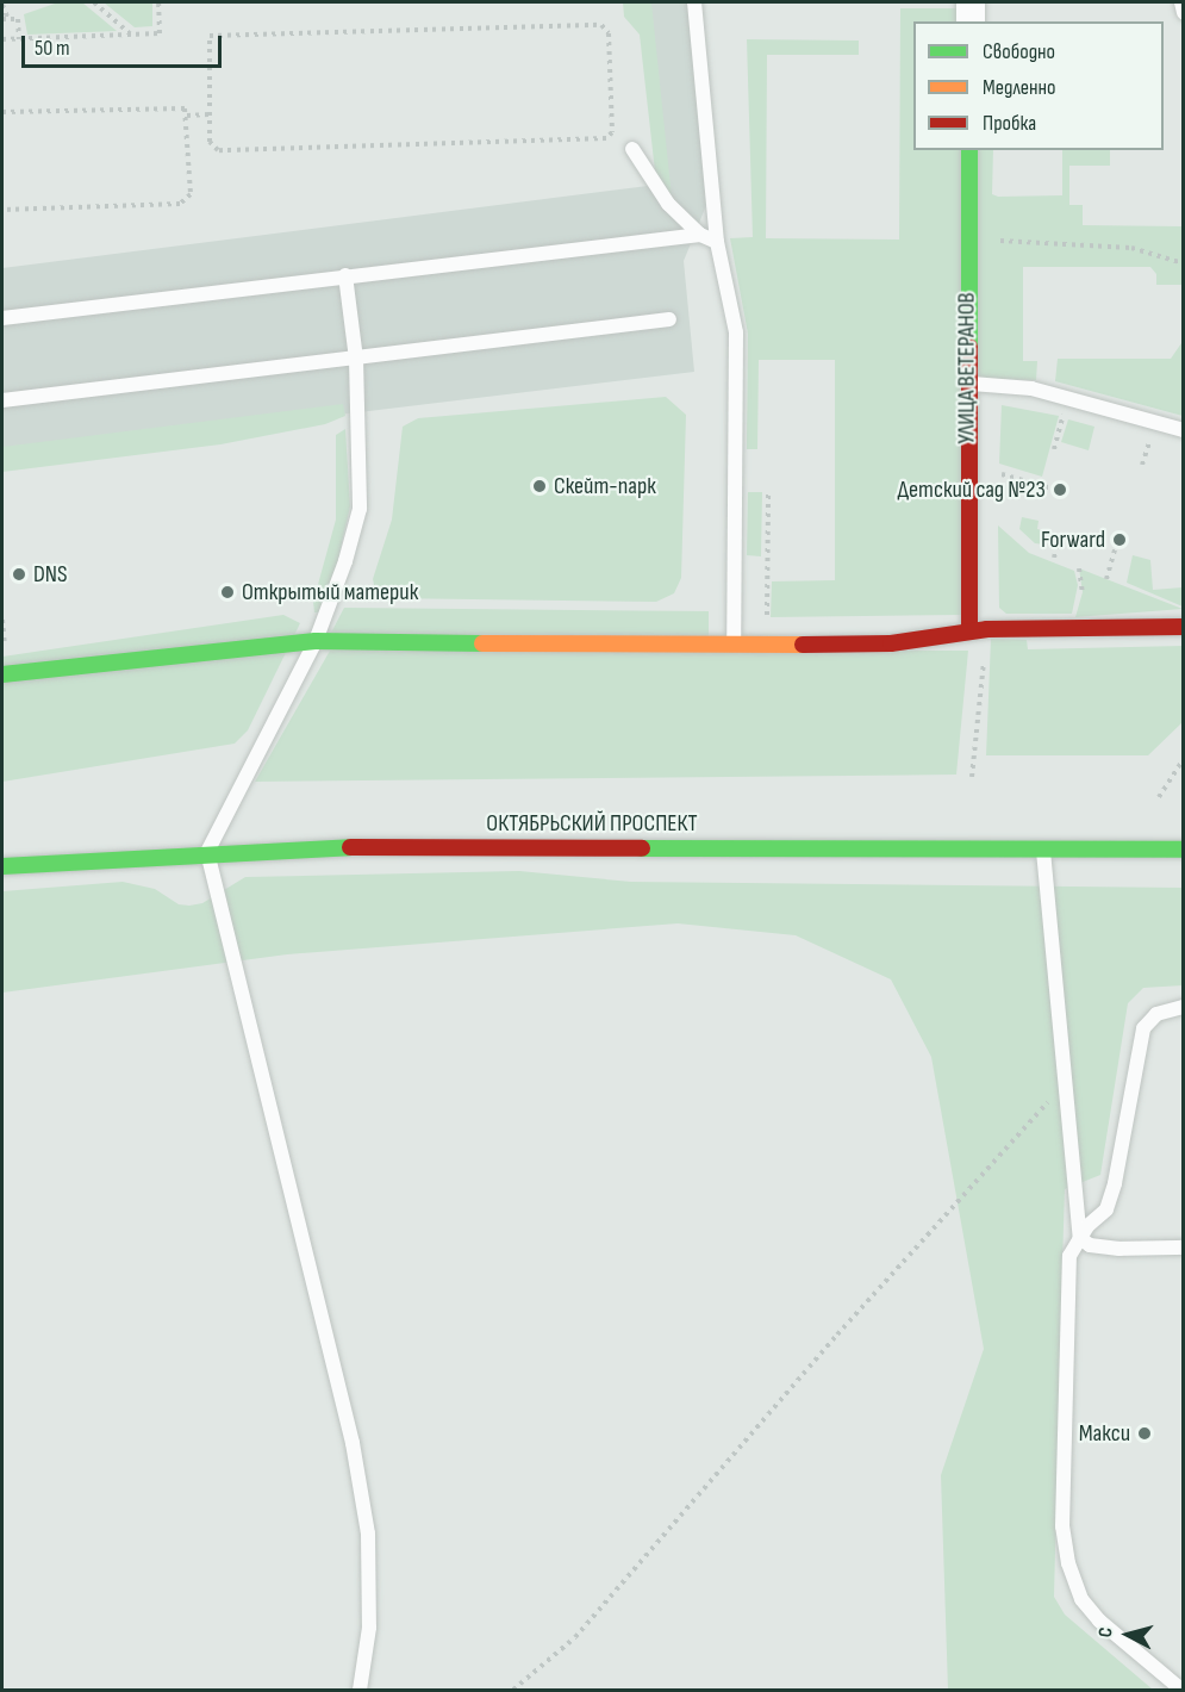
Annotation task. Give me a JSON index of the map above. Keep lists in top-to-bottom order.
{
  "streets": {
    "street": ["УЛИЦА ВЕТЕРАНОВ", "ОКТЯБРЬСКИЙ ПРОСПЕКТ"]
  },
  "places": [
    "Скейт-парк",
    "Детский сад №23",
    "Forward",
    "DNS",
    "Открытый материк",
    "Макси"
  ],
  "legend": ["Свободно", "Медленно", "Пробка"],
  "scale_bar": "50 m",
  "north": "left"
}
